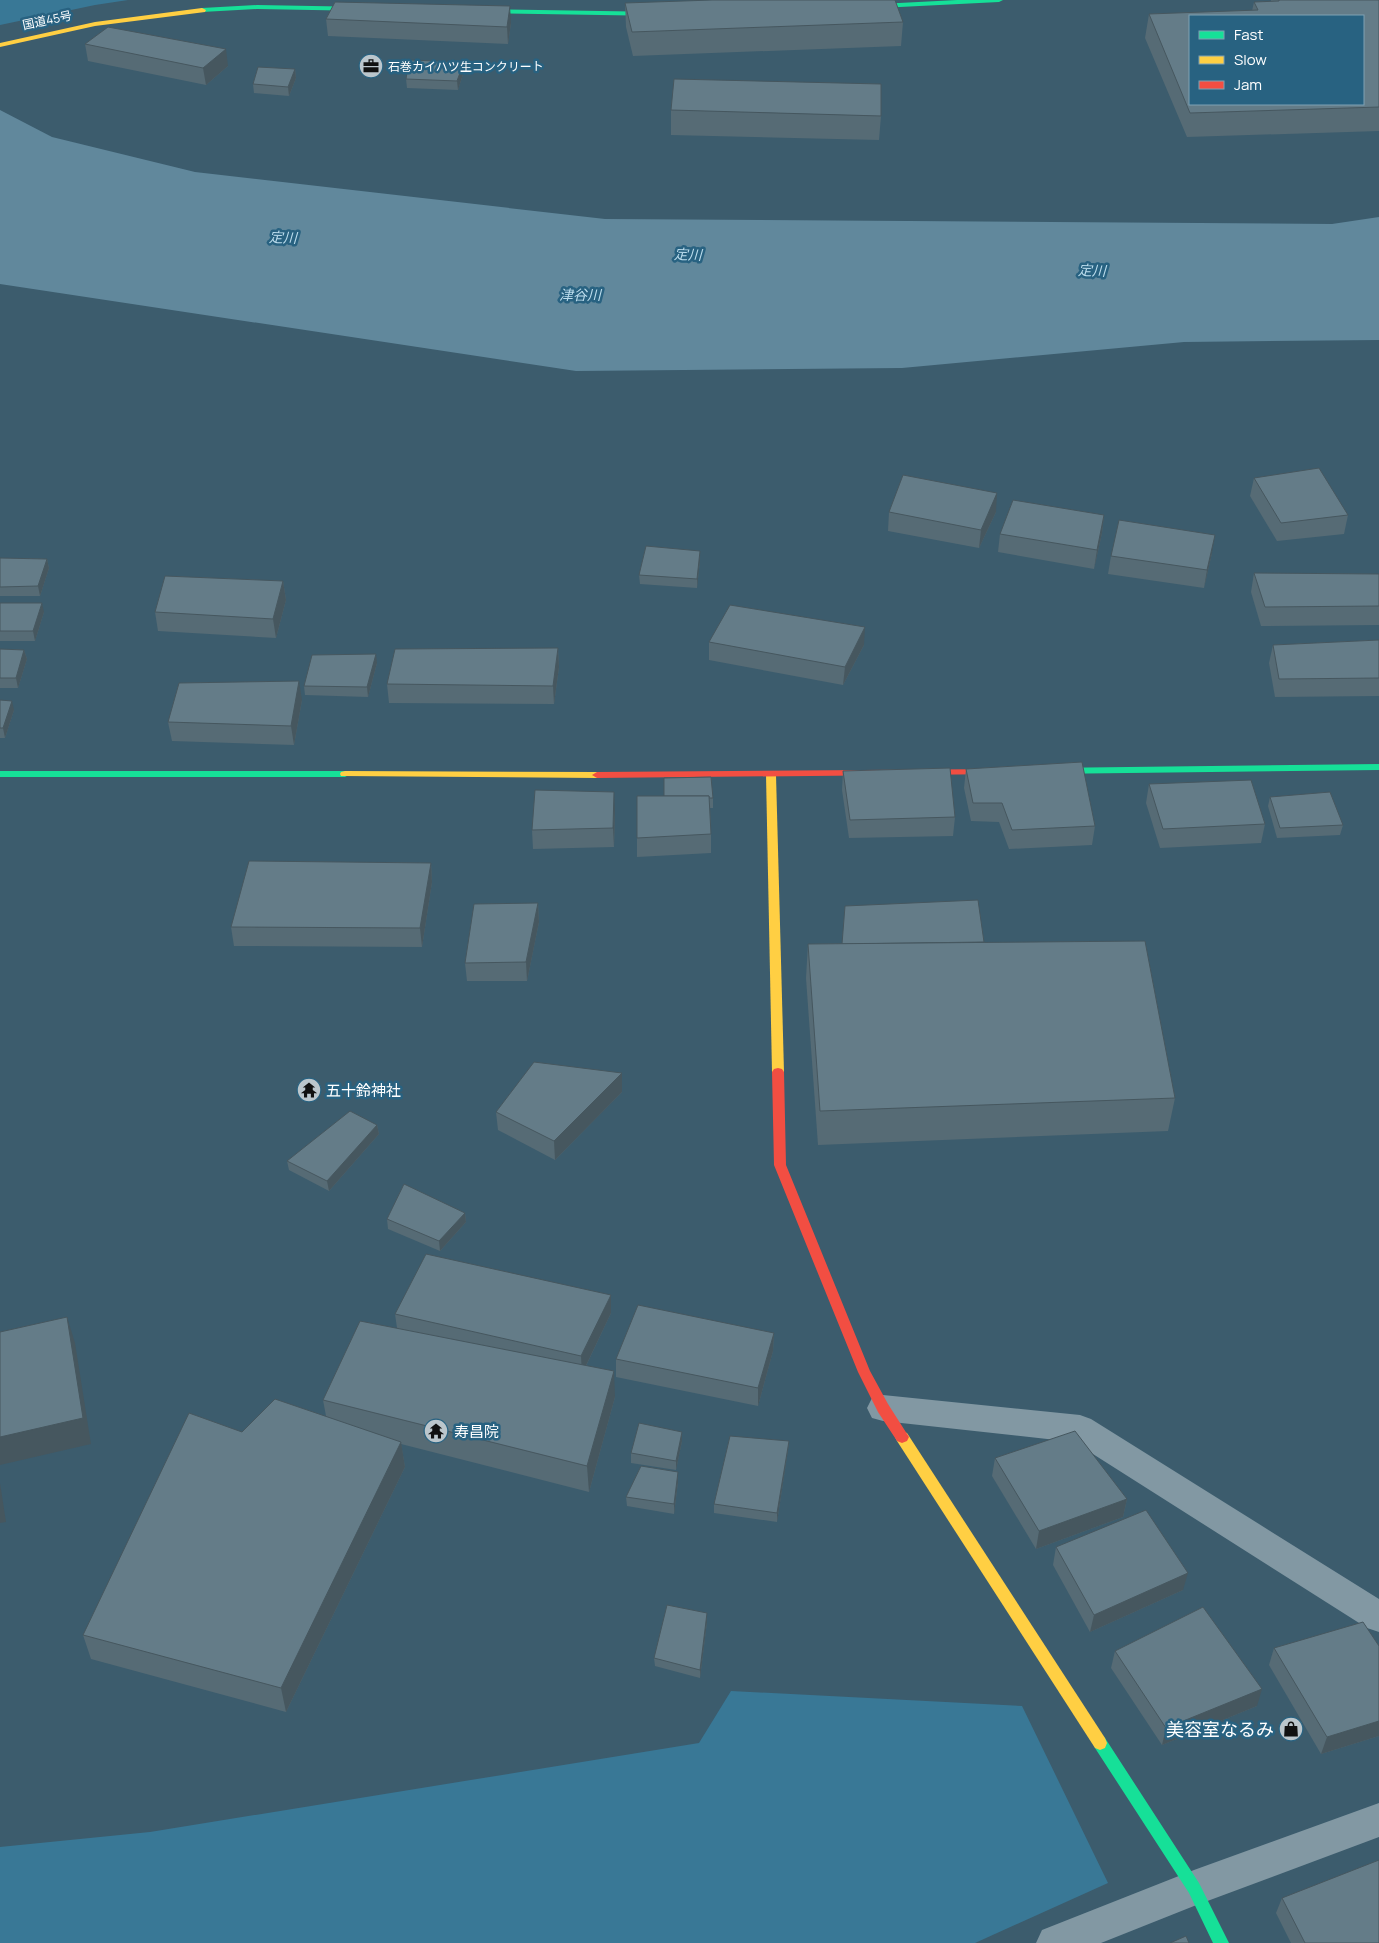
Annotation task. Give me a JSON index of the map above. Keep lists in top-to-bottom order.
{
  "streets": {
    "main road": ["国道45号"]
  },
  "water": ["定川", "津谷川"],
  "places": {
    "office": ["石巻カイハツ生コンクリート"],
    "temple": ["五十鈴神社", "寿昌院"],
    "shop": ["美容室なるみ"]
  },
  "legend": ["Fast", "Slow", "Jam"]
}
